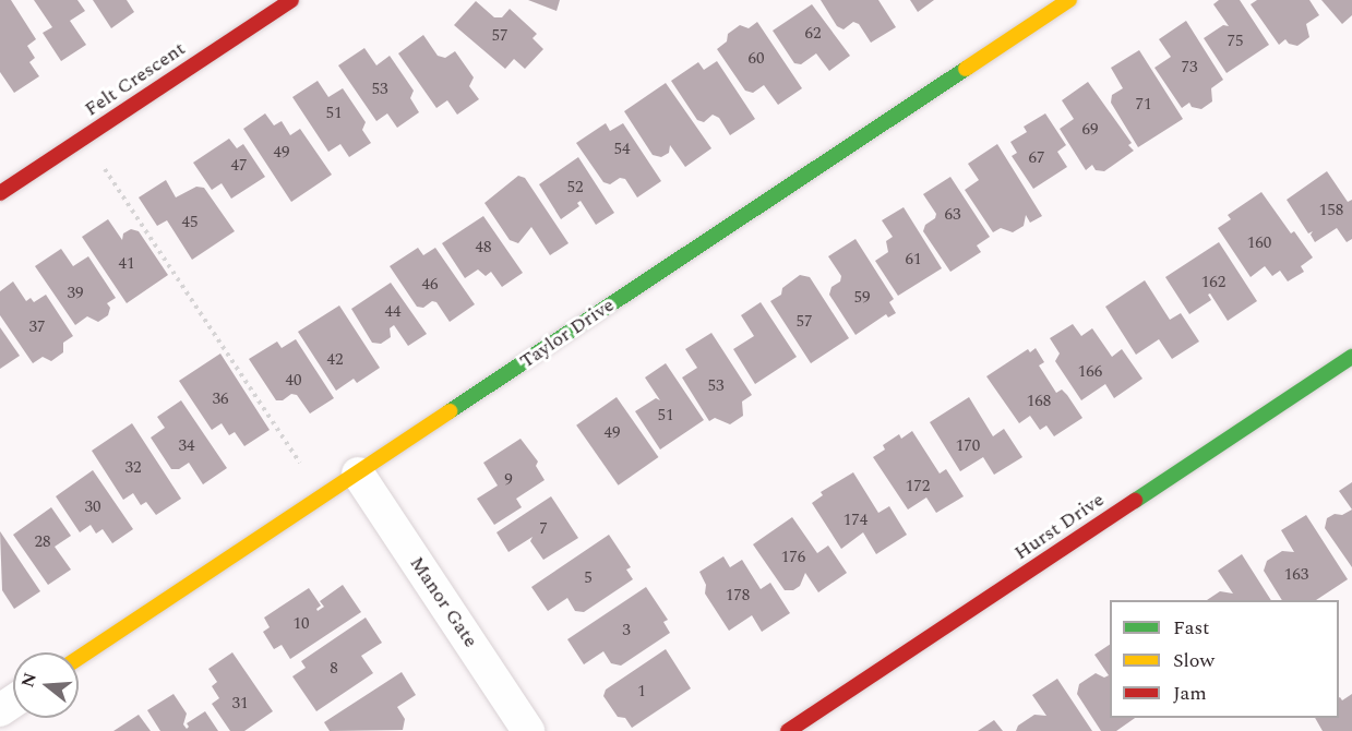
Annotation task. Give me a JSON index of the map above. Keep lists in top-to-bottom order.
{
  "streets": {
    "street": [
      "Felt Crescent",
      "Taylor Drive",
      "Hurst Drive",
      "Manor Gate"
    ]
  },
  "crossings": [
    ["Taylor Drive", "Manor Gate"]
  ],
  "house_numbers": [
    "62",
    "57",
    "75",
    "60",
    "73",
    "53",
    "71",
    "51",
    "69",
    "54",
    "49",
    "67",
    "47",
    "52",
    "158",
    "63",
    "45",
    "160",
    "48",
    "61",
    "41",
    "162",
    "46",
    "39",
    "59",
    "44",
    "57",
    "37",
    "42",
    "166",
    "40",
    "53",
    "36",
    "168",
    "51",
    "49",
    "34",
    "170",
    "32",
    "9",
    "172",
    "30",
    "174",
    "7",
    "28",
    "176",
    "163",
    "5",
    "178",
    "10",
    "3",
    "8",
    "1",
    "31"
  ],
  "legend": ["Fast", "Slow", "Jam"],
  "north": "left"
}
